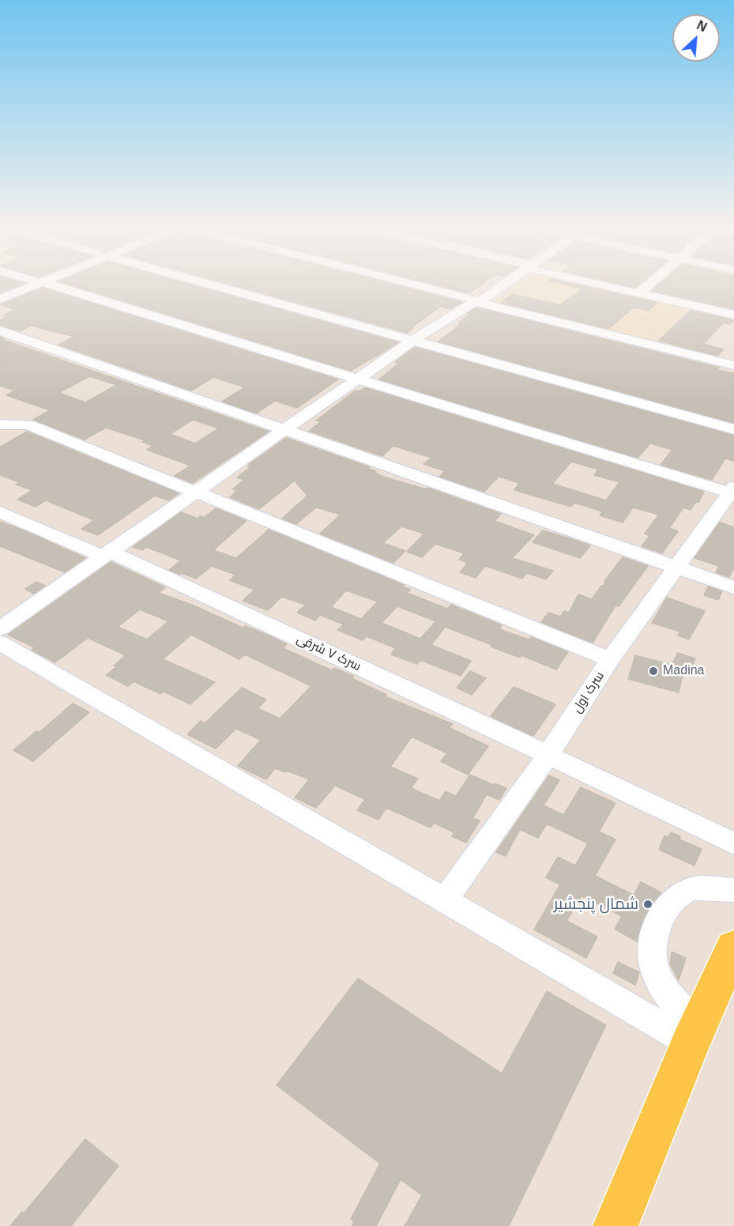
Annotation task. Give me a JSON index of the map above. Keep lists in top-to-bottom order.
{
  "streets": {
    "street": ["سرک ۷ شرقی", "سرک‌ اول"]
  },
  "crossings": [
    ["سرک ۷ شرقی", "سرک‌ اول"]
  ],
  "places": ["Madina", "شمال پنجشیر"],
  "north": "top right"
}
